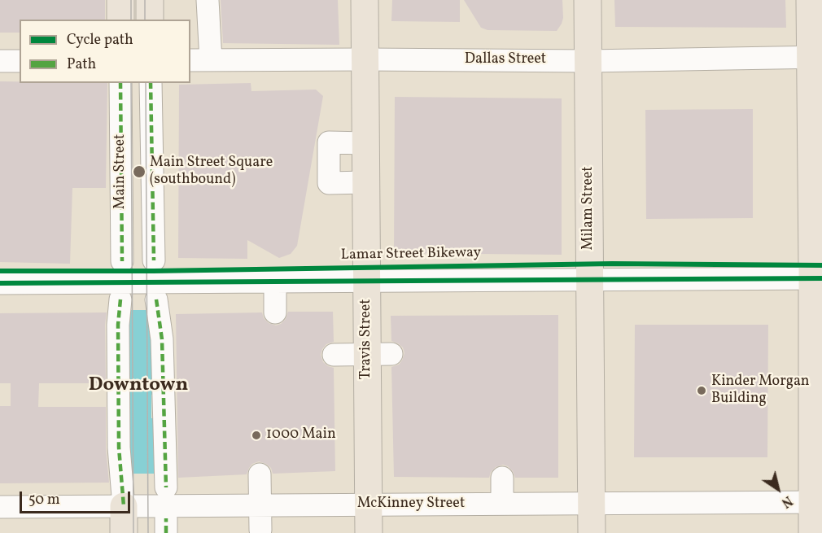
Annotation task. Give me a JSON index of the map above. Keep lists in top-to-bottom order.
{
  "streets": {
    "main road": ["Milam Street", "Travis Street"],
    "street": ["Dallas Street", "Main Street", "McKinney Street"],
    "cycle path": ["Lamar Street Bikeway"]
  },
  "crossings": [
    ["Dallas Street", "Milam Street"],
    ["Dallas Street", "Travis Street"],
    ["Milam Street", "McKinney Street"],
    ["Travis Street", "McKinney Street"]
  ],
  "districts": ["Downtown"],
  "places": ["Main Street Square (southbound)", "Kinder Morgan Building", "1000 Main"],
  "legend": ["Cycle path", "Path"],
  "scale_bar": "50 m",
  "north": "bottom right"
}
